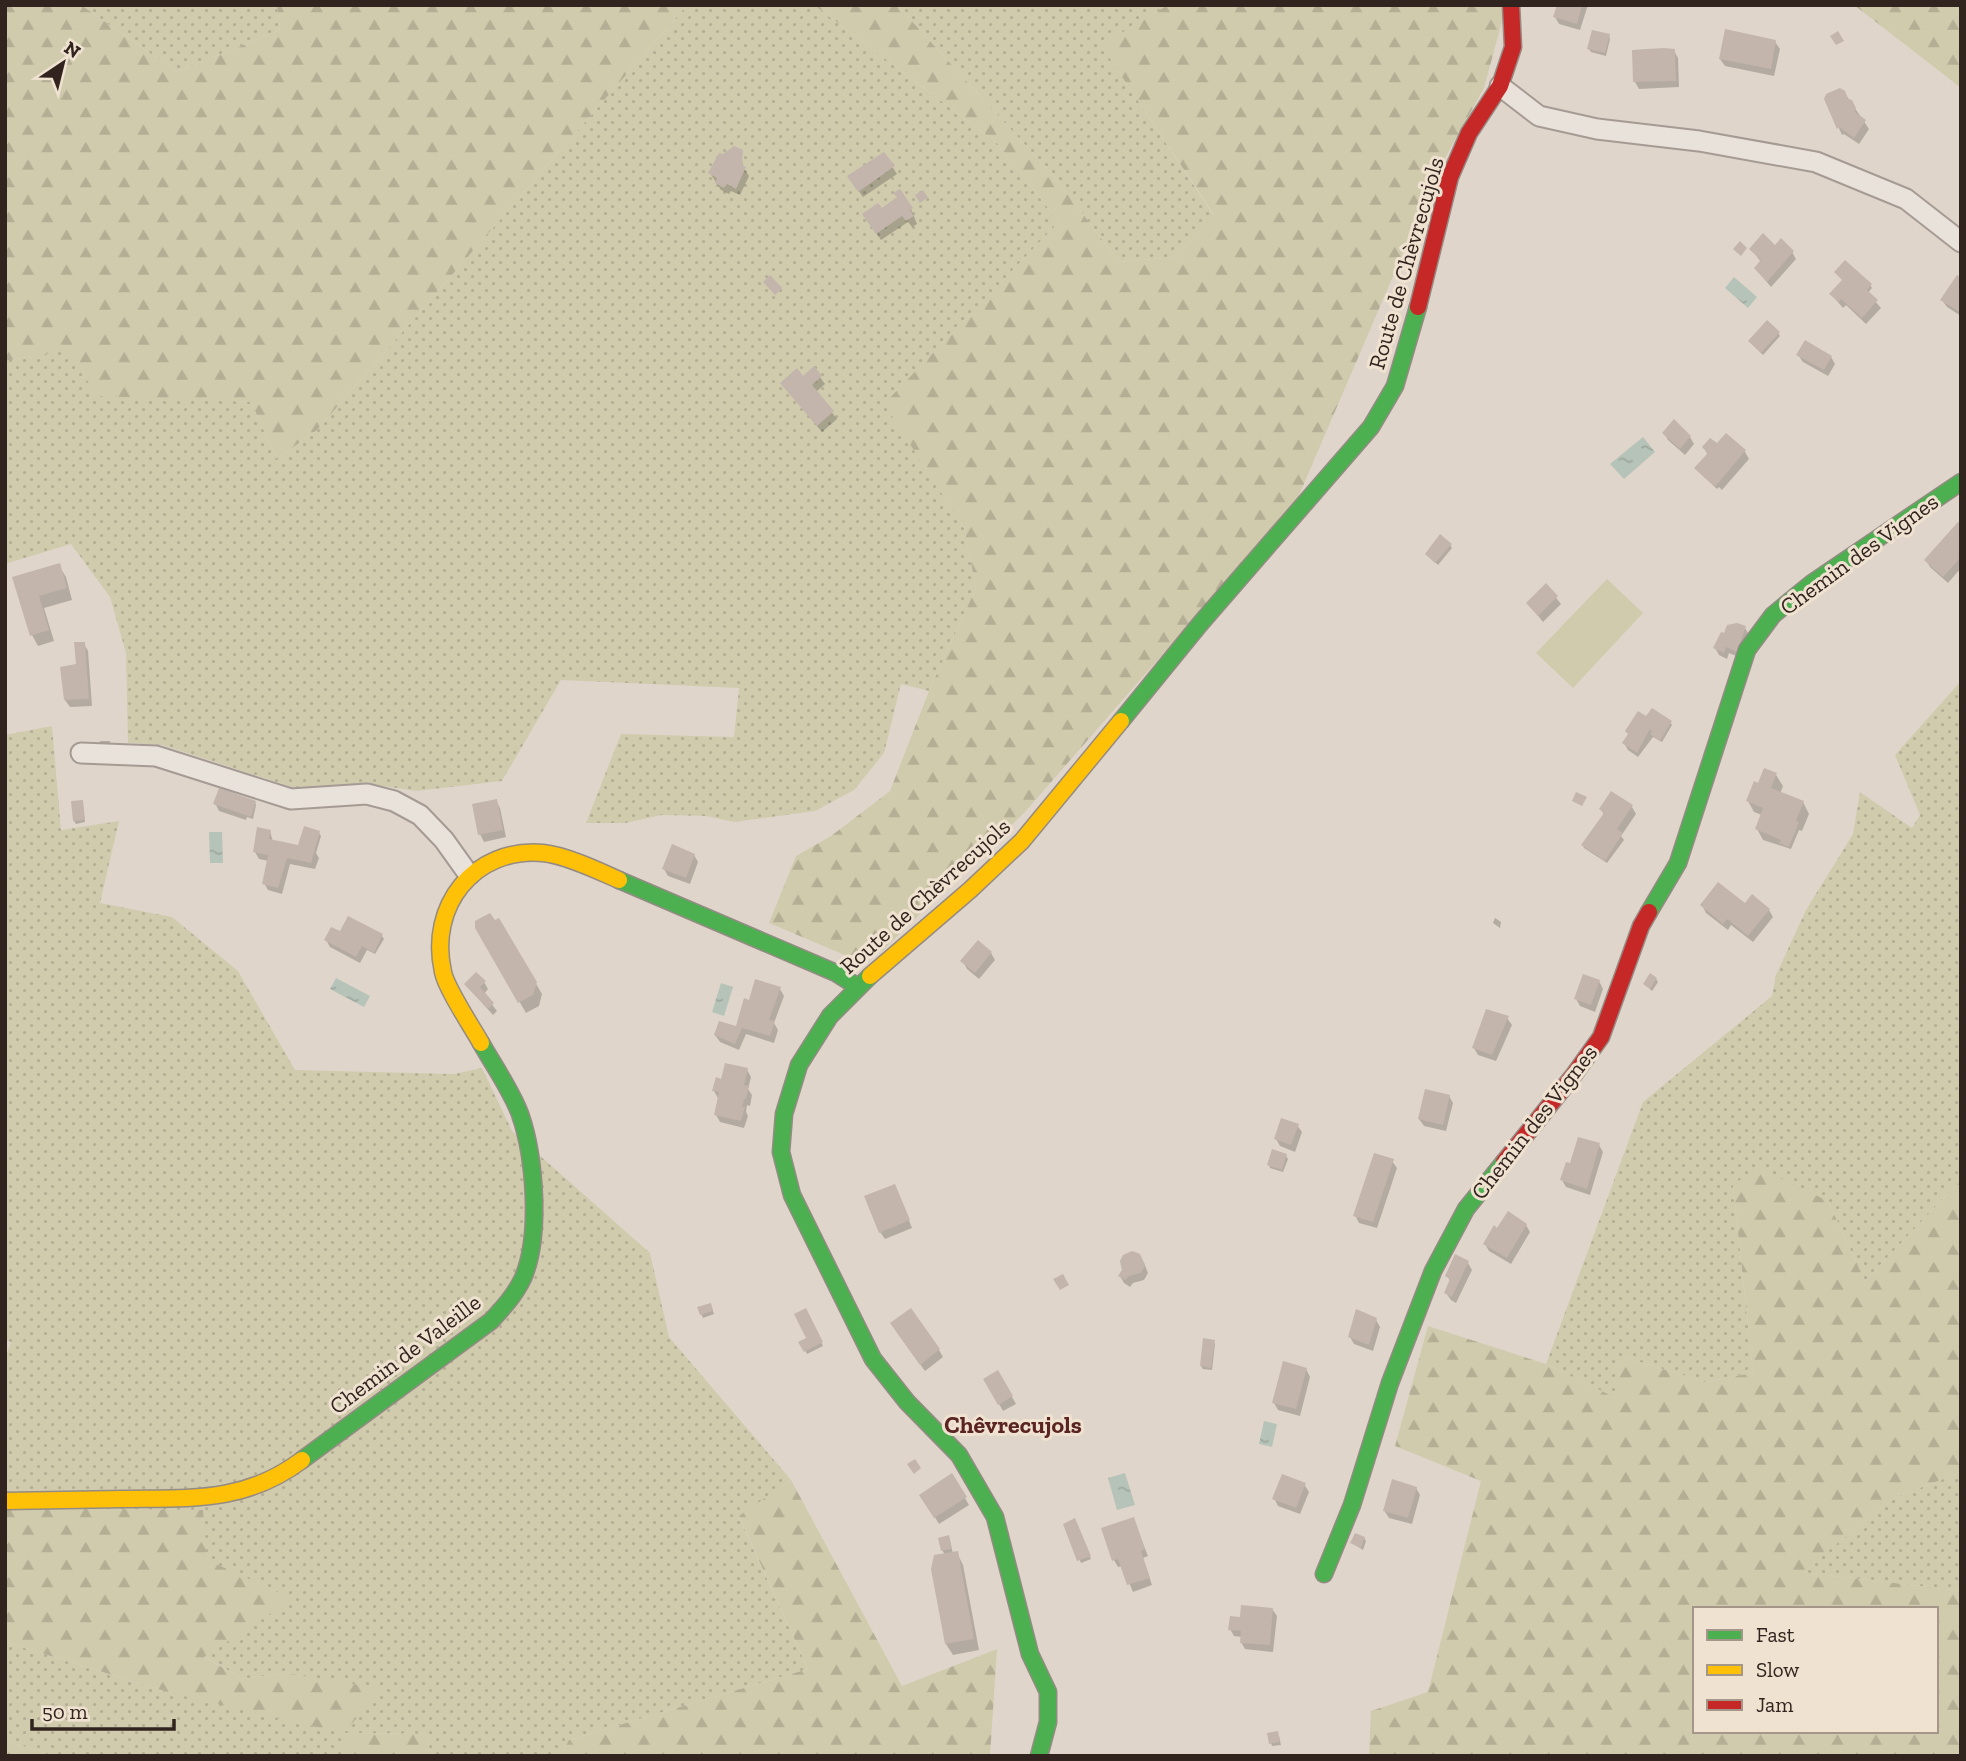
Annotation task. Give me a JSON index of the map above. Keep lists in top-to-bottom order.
{
  "streets": {
    "street": ["Route de Chèvrecujols", "Chemin des Vignes", "Chemin de Valeille"]
  },
  "crossings": [
    ["Route de Chèvrecujols", "Chemin de Valeille"]
  ],
  "districts": ["Chêvrecujols"],
  "legend": ["Fast", "Slow", "Jam"],
  "scale_bar": "50 m",
  "north": "top right"
}
